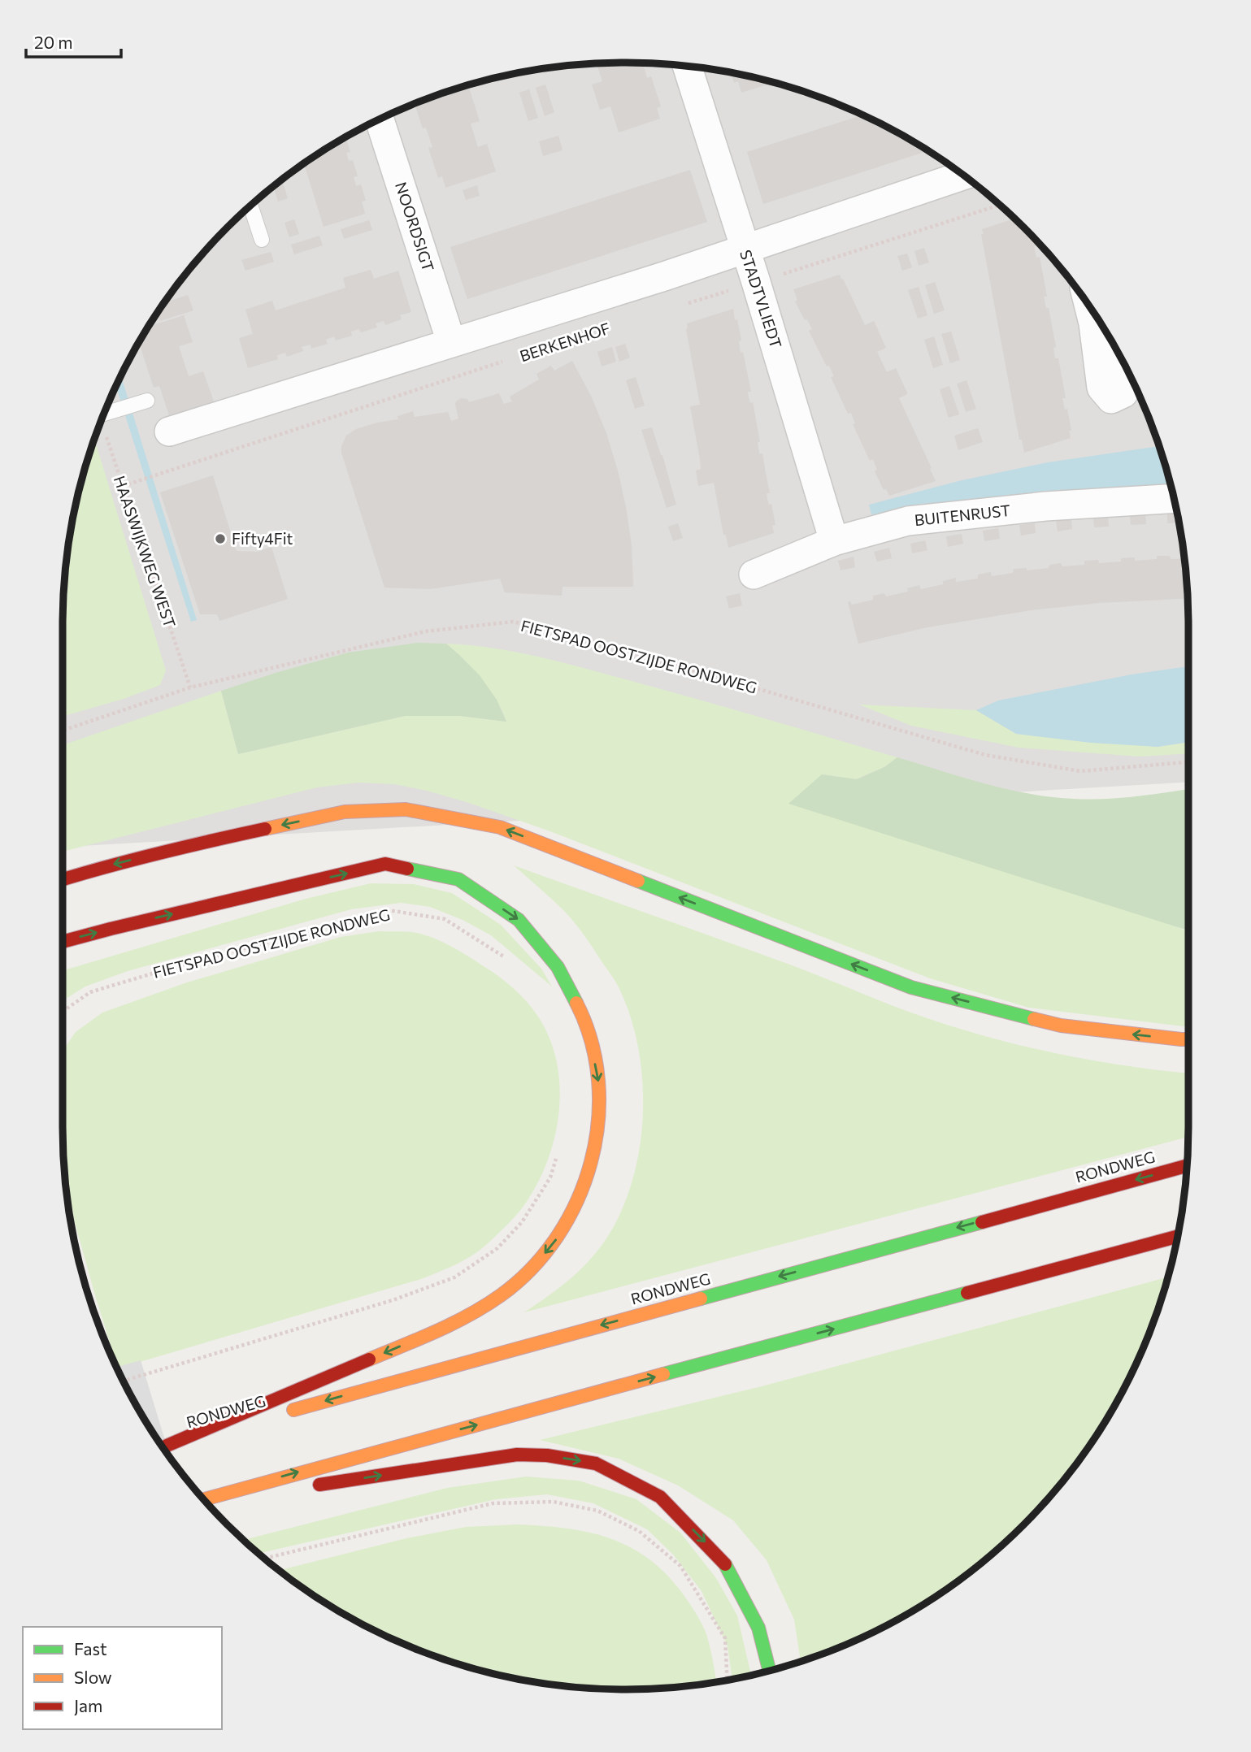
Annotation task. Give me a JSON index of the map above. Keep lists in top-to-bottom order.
{
  "streets": {
    "highway": ["RONDWEG"],
    "street": ["NOORDSIGT", "STADTVLIEDT", "BUITENRUST"],
    "path": ["BERKENHOF", "HAASWIJKWEG WEST", "FIETSPAD OOSTZIJDE RONDWEG"]
  },
  "crossings": [
    ["STADTVLIEDT", "BUITENRUST"],
    ["BERKENHOF", "HAASWIJKWEG WEST"],
    ["HAASWIJKWEG WEST", "FIETSPAD OOSTZIJDE RONDWEG"]
  ],
  "places": ["Fifty4Fit"],
  "legend": ["Fast", "Slow", "Jam"],
  "scale_bar": "20 m"
}
